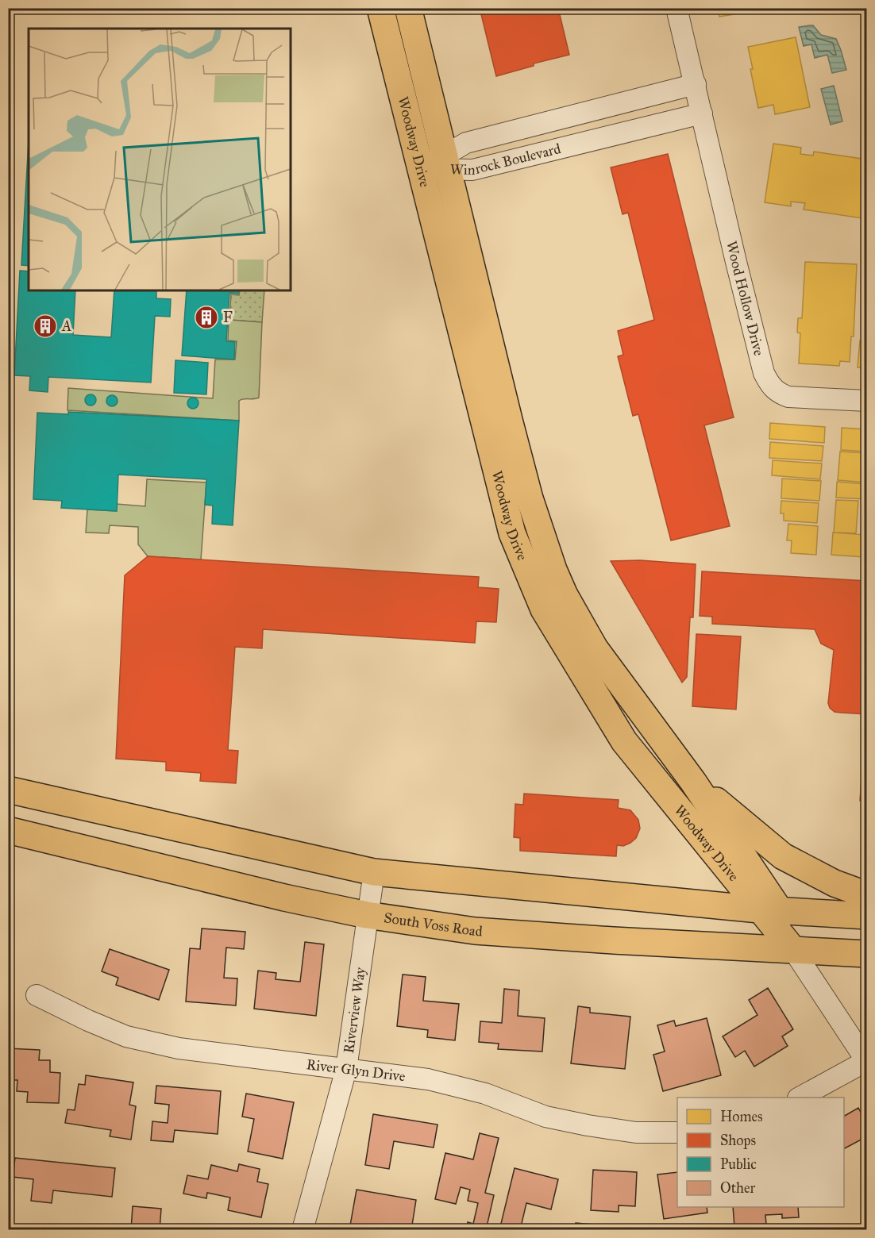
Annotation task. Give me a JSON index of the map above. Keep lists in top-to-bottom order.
{
  "streets": {
    "main road": ["Woodway Drive", "South Voss Road"],
    "street": [
      "Winrock Boulevard",
      "Wood Hollow Drive",
      "Riverview Way",
      "River Glyn Drive"
    ]
  },
  "crossings": [
    ["Woodway Drive", "Winrock Boulevard"],
    ["Woodway Drive", "South Voss Road"],
    ["Winrock Boulevard", "Wood Hollow Drive"],
    ["South Voss Road", "Riverview Way"],
    ["Riverview Way", "River Glyn Drive"]
  ],
  "places": {
    "building": ["F", "A"]
  },
  "legend": [
    "Homes",
    "Shops",
    "Public",
    "Other"
  ]
}
